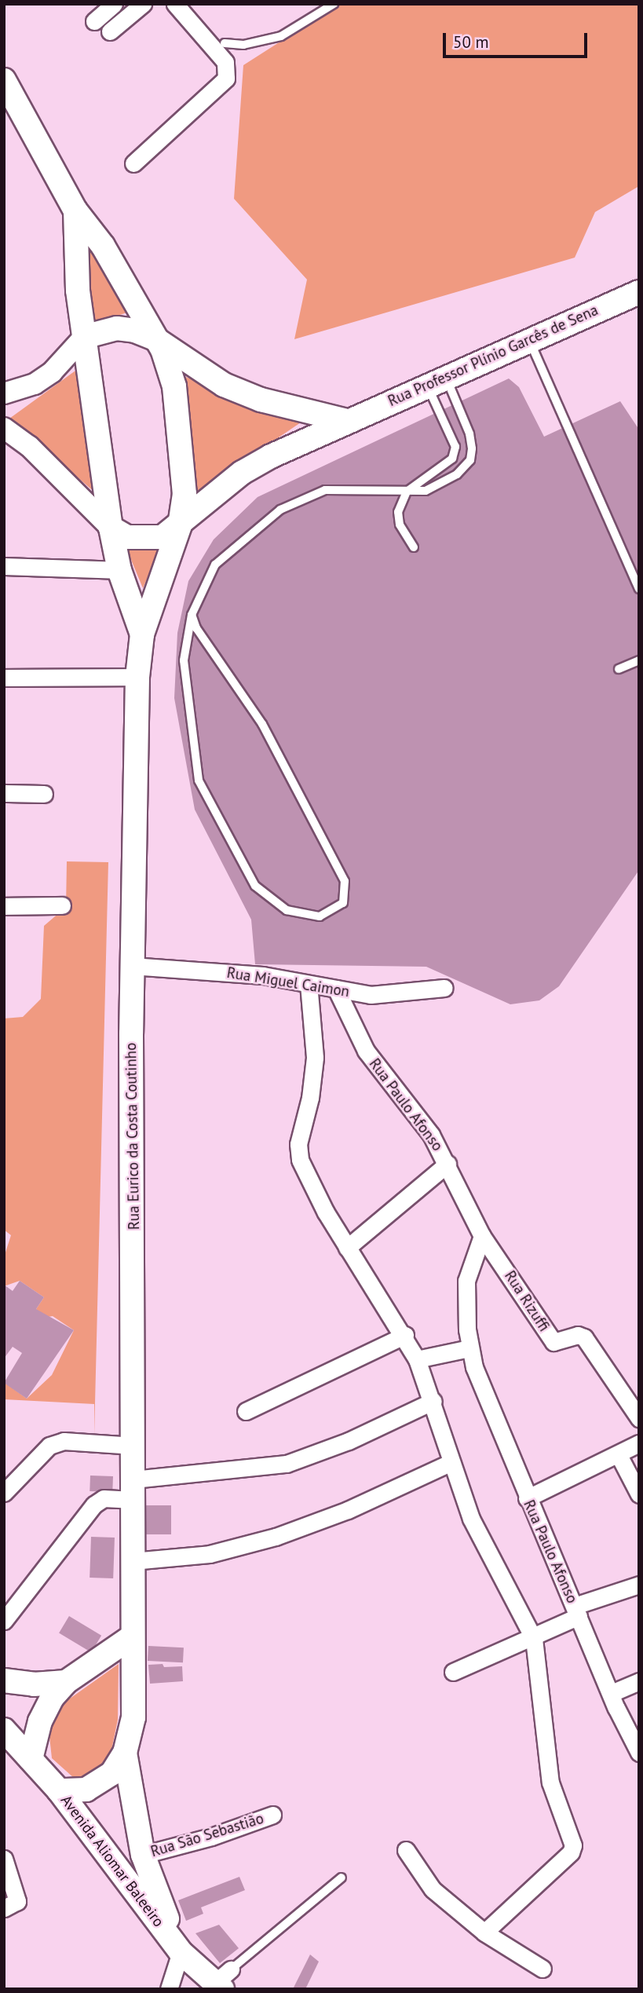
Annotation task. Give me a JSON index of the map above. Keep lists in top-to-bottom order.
{
  "streets": {
    "main road": ["Rua Professor Plínio Garcês de Sena", "Rua Eurico da Costa Coutinho", "Avenida Aliomar Baleeiro"],
    "street": [
      "Rua Miguel Caimon",
      "Rua Paulo Afonso",
      "Rua Rizuffi",
      "Rua São Sebastião"
    ]
  },
  "crossings": [
    ["Rua Professor Plínio Garcês de Sena", "Rua Eurico da Costa Coutinho"],
    ["Rua Miguel Caimon", "Rua Paulo Afonso"],
    ["Rua Miguel Caimon", "Rua Eurico da Costa Coutinho"],
    ["Rua Paulo Afonso", "Rua Rizuffi"],
    ["Rua Eurico da Costa Coutinho", "Avenida Aliomar Baleeiro"]
  ],
  "scale_bar": "50 m"
}
